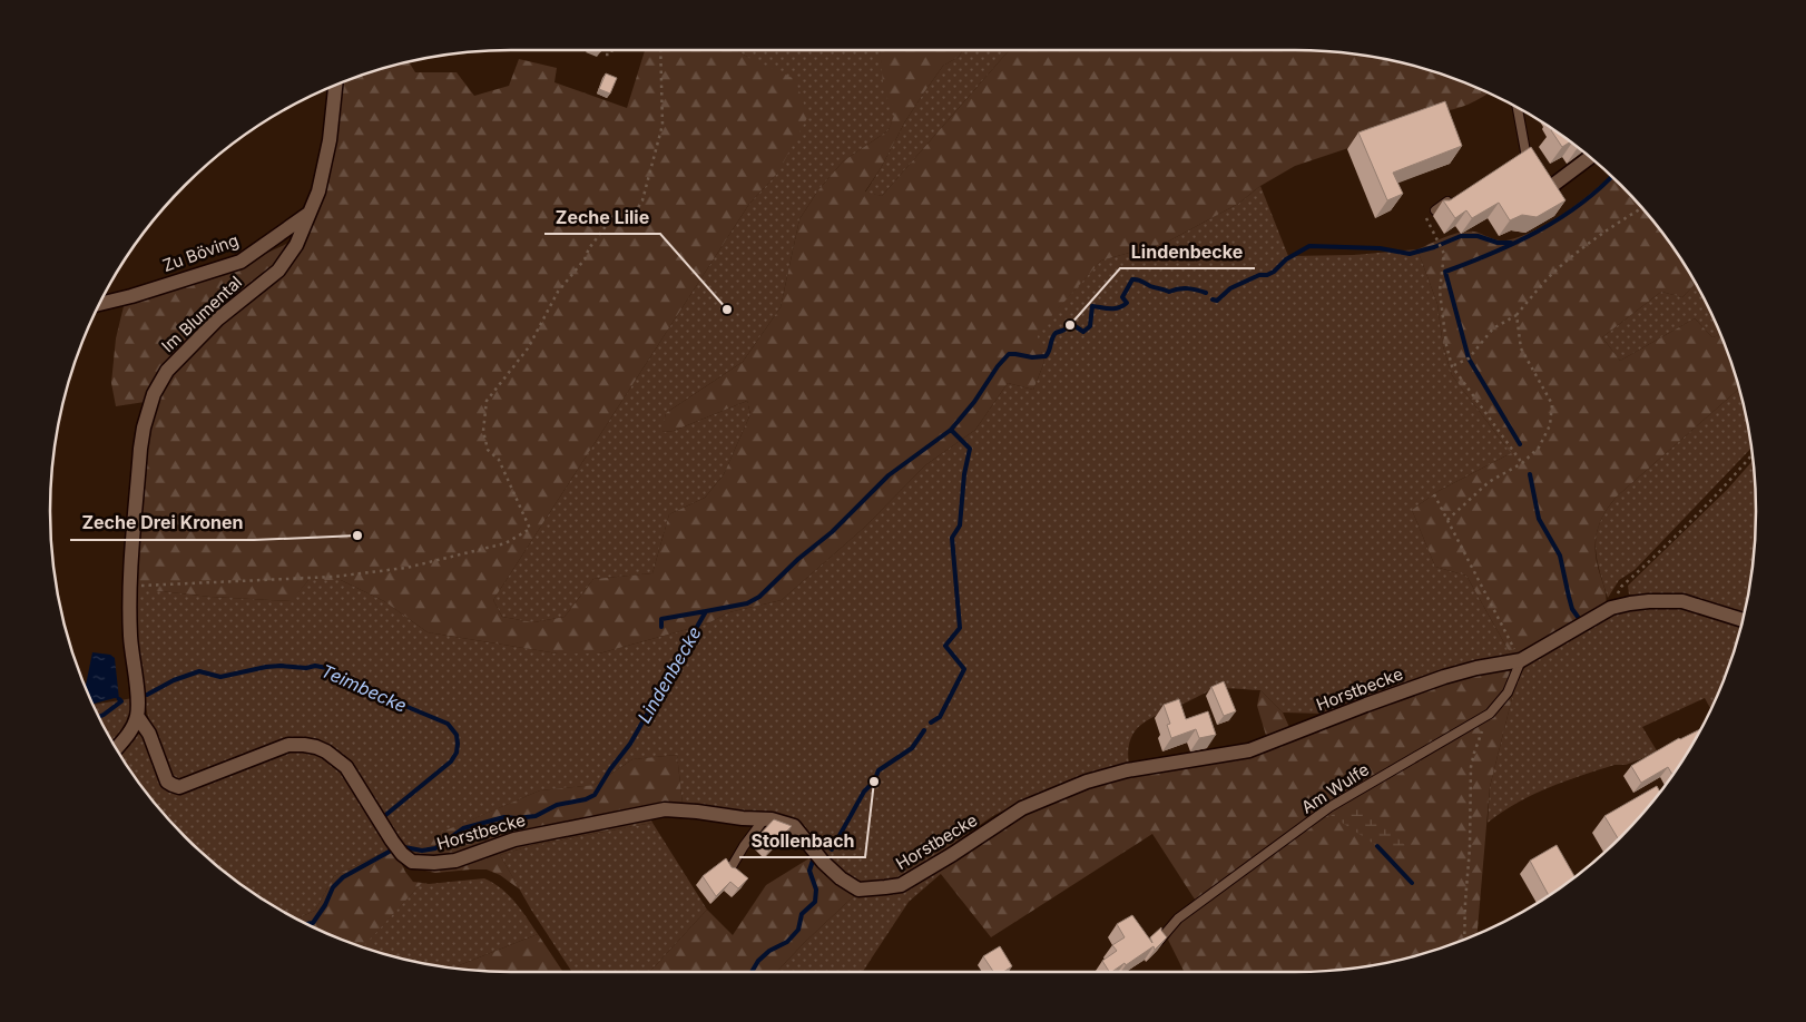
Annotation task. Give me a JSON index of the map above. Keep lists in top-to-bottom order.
{
  "streets": {
    "street": ["Zu Böving", "Im Blumental", "Horstbecke"],
    "lane": ["Am Wulfe"]
  },
  "crossings": [
    ["Zu Böving", "Im Blumental"],
    ["Im Blumental", "Horstbecke"],
    ["Horstbecke", "Am Wulfe"]
  ],
  "water": ["Lindenbecke", "Teimbecke"],
  "places": [
    "Zeche Lilie",
    "Lindenbecke",
    "Zeche Drei Kronen",
    "Stollenbach"
  ]
}
